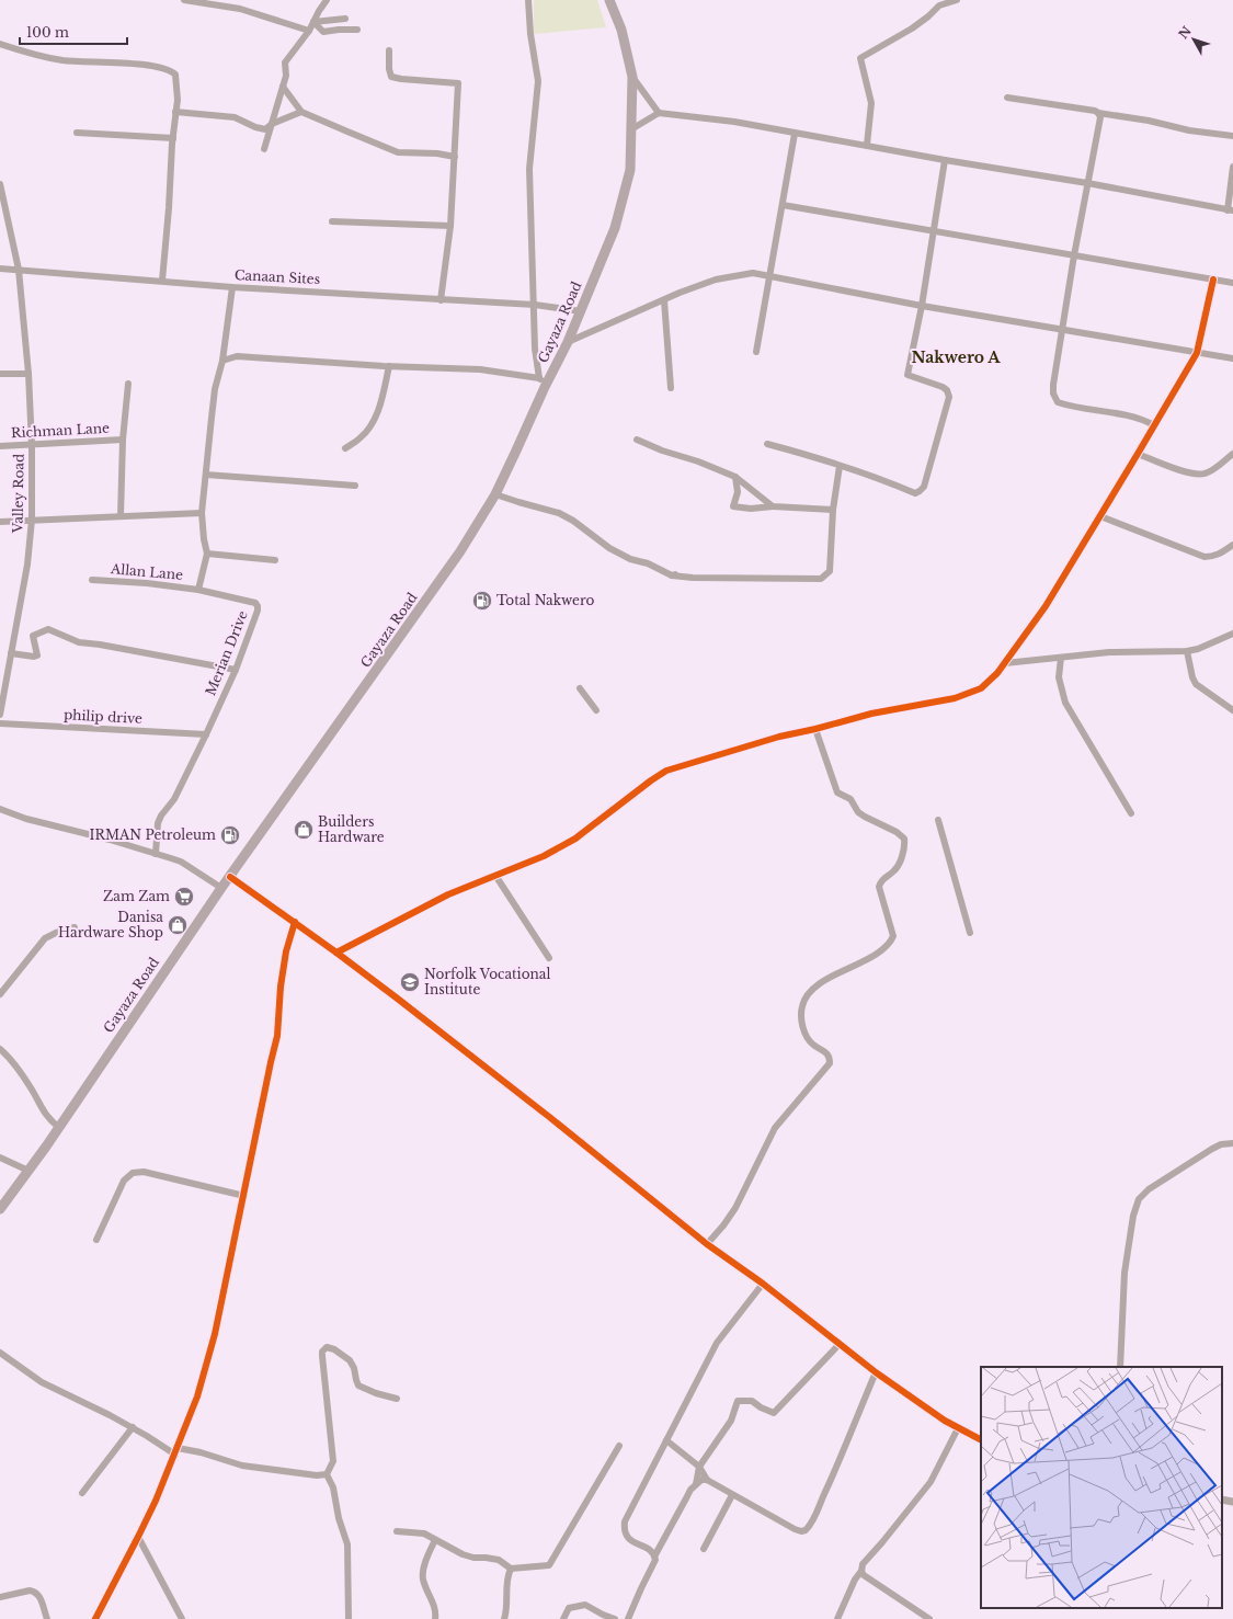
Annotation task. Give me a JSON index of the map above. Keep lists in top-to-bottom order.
{
  "streets": {
    "main road": ["Gayaza Road"],
    "street": [
      "Canaan Sites",
      "Richman Lane",
      "Valley Road",
      "Allan Lane",
      "Merian Drive",
      "philip drive"
    ]
  },
  "crossings": [
    ["Canaan Sites", "Gayaza Road"],
    ["Canaan Sites", "Valley Road"],
    ["Richman Lane", "Valley Road"],
    ["Allan Lane", "Merian Drive"],
    ["Merian Drive", "philip drive"]
  ],
  "districts": ["Nakwero A"],
  "places": {
    "fuel station": ["Total Nakwero", "IRMAN Petroleum"],
    "shop": ["Builders Hardware", "Danisa Hardware Shop"],
    "supermarket": ["Zam Zam"],
    "school or university": ["Norfolk Vocational Institute"]
  },
  "scale_bar": "100 m",
  "north": "top left"
}
